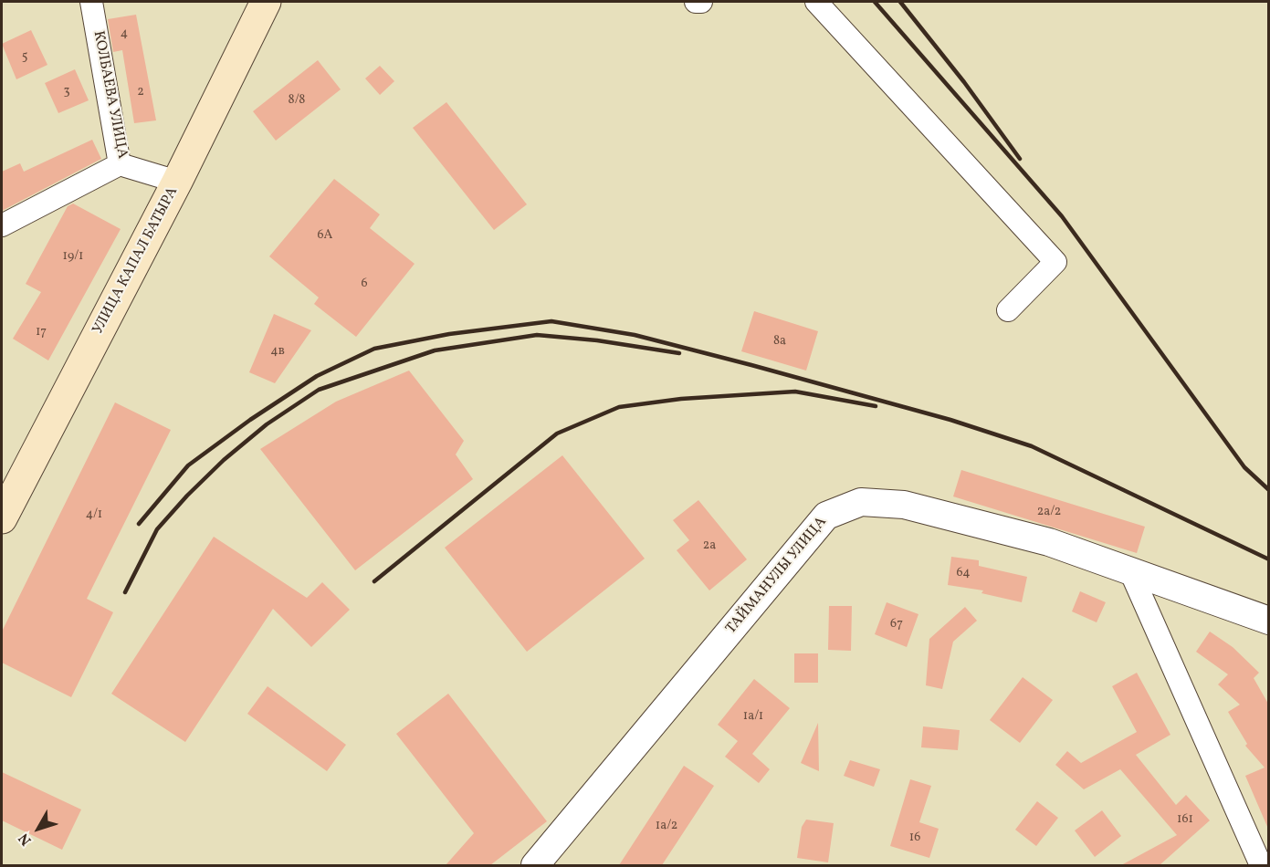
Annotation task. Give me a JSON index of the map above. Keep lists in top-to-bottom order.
{
  "streets": {
    "main road": ["УЛИЦА КАПАЛ БАТЫРА"],
    "street": ["КОЛБАЕВА УЛИЦА", "ТАЙМАНУЛЫ УЛИЦА"]
  },
  "crossings": [
    ["КОЛБАЕВА УЛИЦА", "УЛИЦА КАПАЛ БАТЫРА"]
  ],
  "house_numbers": [
    "4",
    "5",
    "3",
    "2",
    "8/8",
    "6А",
    "19/1",
    "6",
    "17",
    "8а",
    "4в",
    "2а/2",
    "4/1",
    "2а",
    "64",
    "67",
    "1а/1",
    "161",
    "1а/2",
    "16"
  ],
  "north": "bottom left"
}
